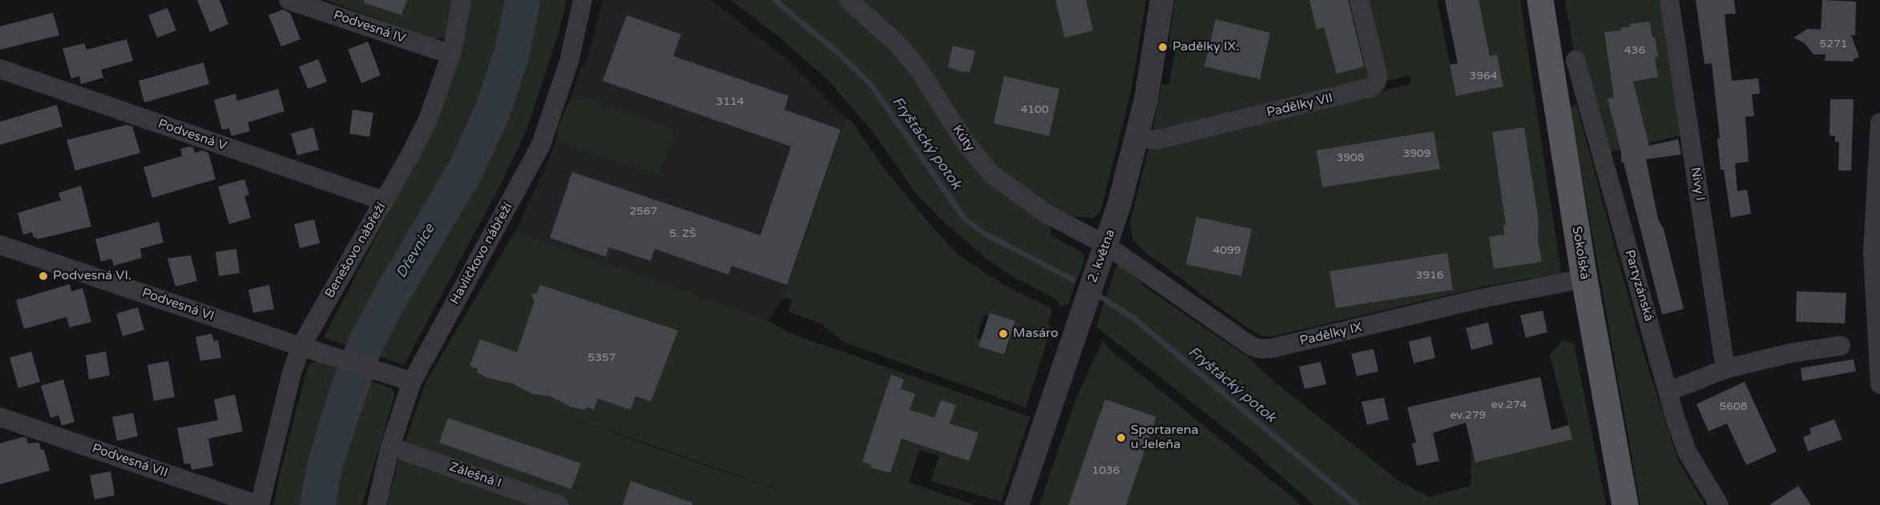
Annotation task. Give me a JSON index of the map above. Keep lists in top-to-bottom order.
{
  "streets": {
    "main road": ["Sokolská"],
    "street": [
      "Podvesná IV",
      "Padělky VII",
      "Podvesná V",
      "Kúty",
      "Nivy I",
      "Benešovo nábřeží",
      "Havlíčkovo nábřeží",
      "2. května",
      "Partyzánská",
      "Podvesná VI",
      "Padělky IX",
      "Podvesná VII",
      "Zálešná I"
    ]
  },
  "crossings": [
    ["Podvesná IV", "Benešovo nábřeží"],
    ["Padělky VII", "2. května"],
    ["Podvesná V", "Benešovo nábřeží"],
    ["Kúty", "2. května"],
    ["Kúty", "Padělky IX"],
    ["Benešovo nábřeží", "Podvesná VI"],
    ["Benešovo nábřeží", "Podvesná VII"],
    ["Sokolská", "Padělky IX"],
    ["Havlíčkovo nábřeží", "Podvesná VI"],
    ["Havlíčkovo nábřeží", "Zálešná I"],
    ["2. května", "Padělky IX"]
  ],
  "water": ["Fryštácký potok", "Dřevnice"],
  "places": [
    "Padělky IX.",
    "Podvesná VI.",
    "Masáro",
    "Sportarena u Jeleňa"
  ],
  "house_numbers": [
    "5271",
    "436",
    "3964",
    "3114",
    "4100",
    "3909",
    "3908",
    "2567",
    "5. ZŠ",
    "4099",
    "3916",
    "5357",
    "ev.274",
    "5608",
    "ev.279",
    "1036"
  ]
}
